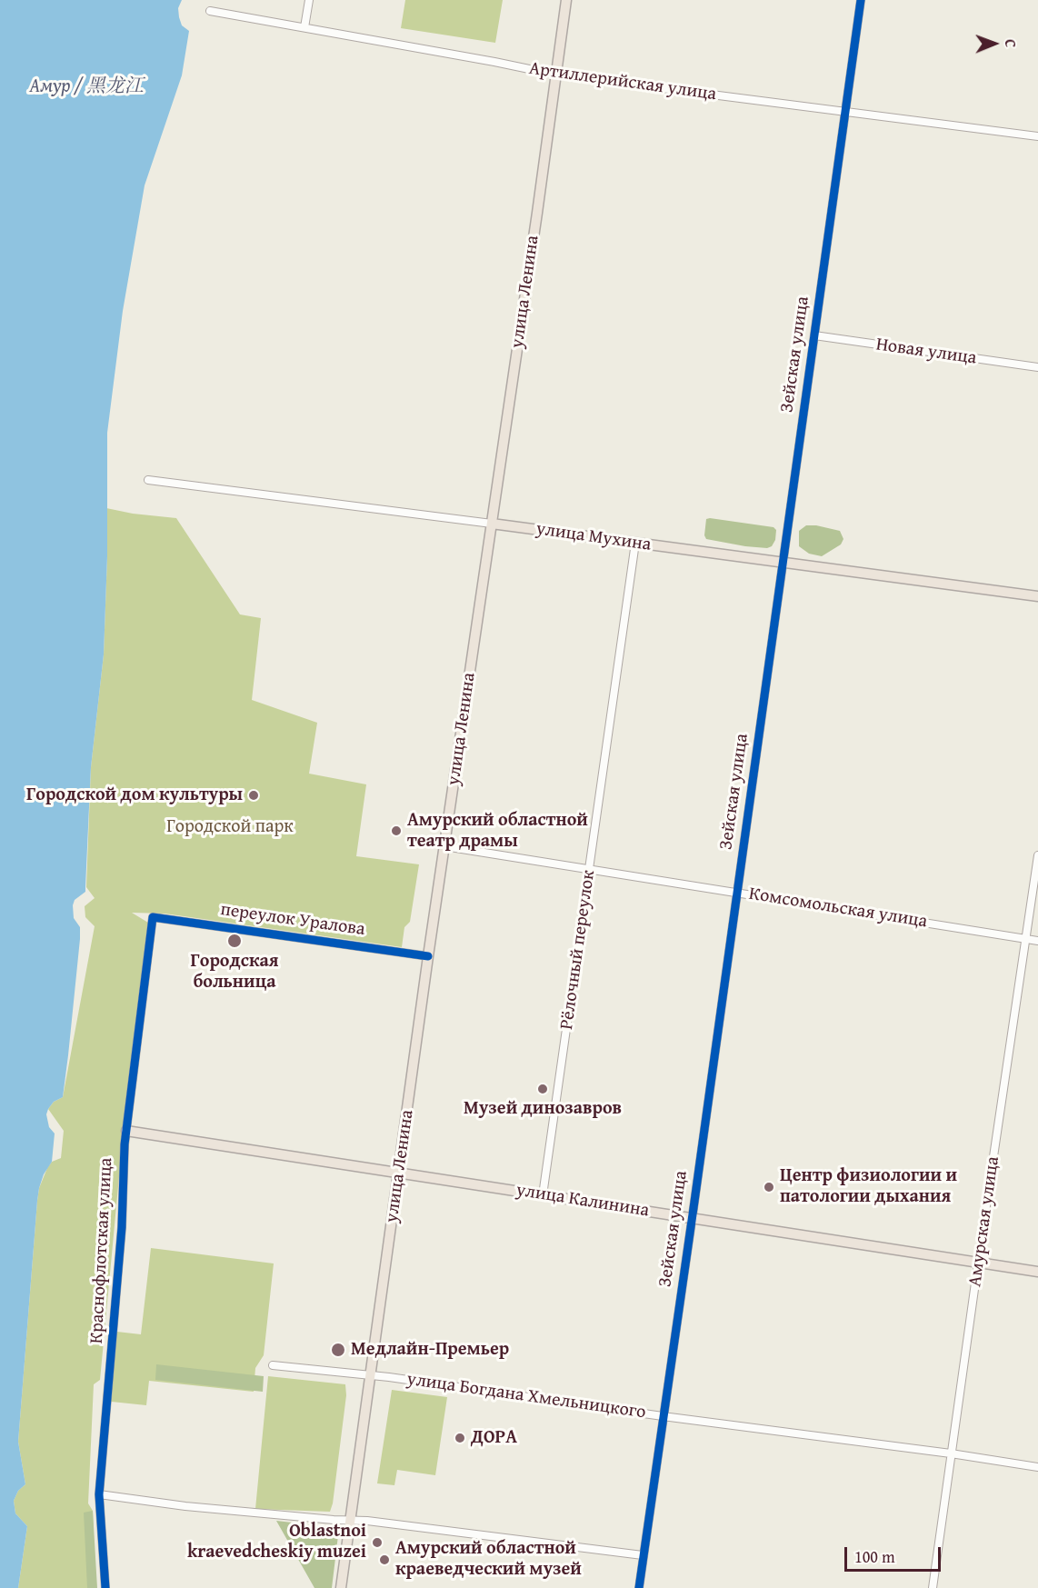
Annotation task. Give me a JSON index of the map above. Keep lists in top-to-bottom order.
{
  "streets": {
    "main road": ["улица Ленина", "улица Мухина", "улица Калинина"],
    "street": [
      "Артиллерийская улица",
      "Новая улица",
      "Зейская улица",
      "Комсомольская улица",
      "переулок Уралова",
      "Рёлочный переулок",
      "Амурская улица",
      "Краснофлотская улица",
      "улица Богдана Хмельницкого"
    ]
  },
  "crossings": [
    ["Артиллерийская улица", "улица Ленина"],
    ["Артиллерийская улица", "Зейская улица"],
    ["улица Ленина", "улица Мухина"],
    ["улица Ленина", "Комсомольская улица"],
    ["улица Ленина", "переулок Уралова"],
    ["улица Ленина", "улица Калинина"],
    ["улица Ленина", "улица Богдана Хмельницкого"],
    ["Новая улица", "Зейская улица"],
    ["Зейская улица", "улица Мухина"],
    ["Зейская улица", "Комсомольская улица"],
    ["Зейская улица", "улица Калинина"],
    ["Зейская улица", "улица Богдана Хмельницкого"],
    ["улица Мухина", "Рёлочный переулок"],
    ["Комсомольская улица", "Рёлочный переулок"],
    ["Комсомольская улица", "Амурская улица"],
    ["переулок Уралова", "Краснофлотская улица"],
    ["Рёлочный переулок", "улица Калинина"],
    ["улица Калинина", "Амурская улица"],
    ["улица Калинина", "Краснофлотская улица"],
    ["Амурская улица", "улица Богдана Хмельницкого"]
  ],
  "water": ["Амур / 黑龙江"],
  "parks": ["Городской парк"],
  "places": [
    "Городской дом культуры",
    "Амурский областной театр драмы",
    "Городская больница",
    "Музей динозавров",
    "Центр физиологии и патологии дыхания",
    "Медлайн-Премьер",
    "ДОРА",
    "Oblastnoi kraevedcheskiy muzei",
    "Амурский областной краеведческий музей"
  ],
  "scale_bar": "100 m",
  "north": "right"
}
